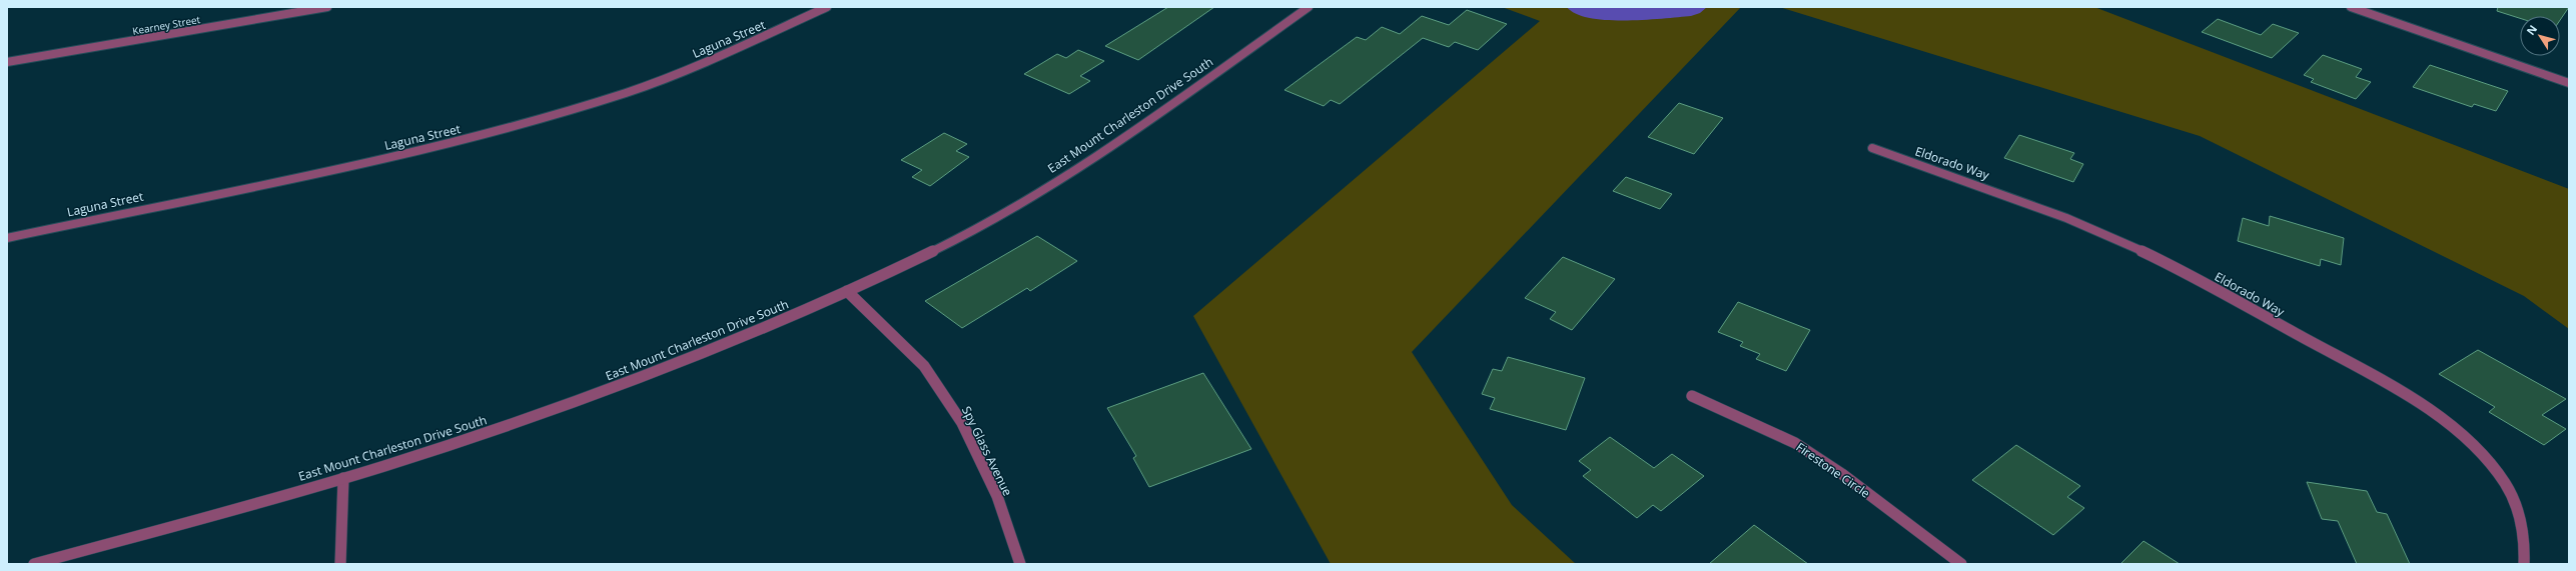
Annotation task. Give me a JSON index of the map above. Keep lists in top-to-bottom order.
{
  "streets": {
    "street": [
      "Kearney Street",
      "Laguna Street",
      "East Mount Charleston Drive South",
      "Eldorado Way",
      "Spy Glass Avenue",
      "Firestone Circle"
    ]
  },
  "crossings": [
    ["East Mount Charleston Drive South", "Spy Glass Avenue"]
  ],
  "north": "top left"
}
